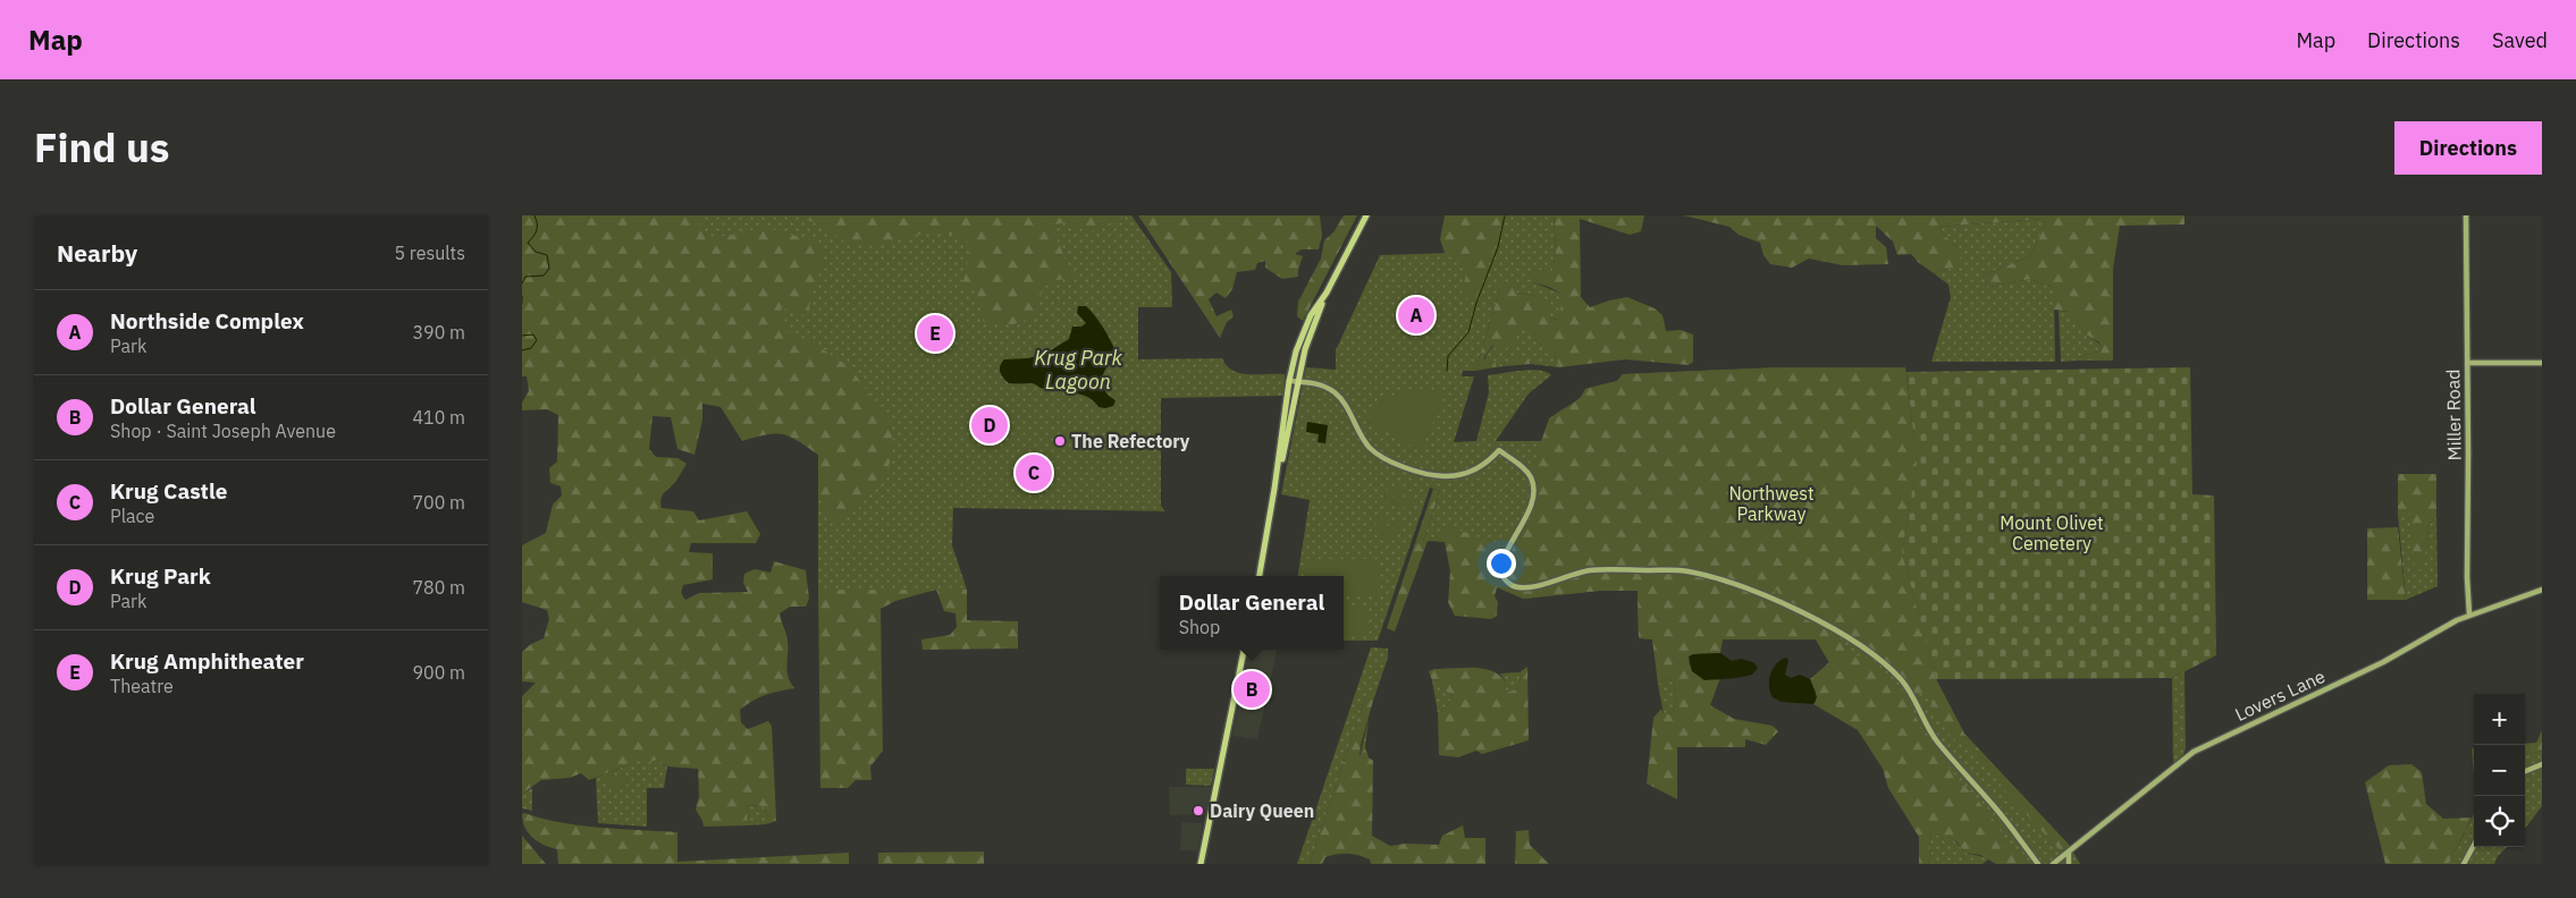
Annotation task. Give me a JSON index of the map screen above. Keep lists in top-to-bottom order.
{
  "streets": {
    "street": ["Miller Road", "Lovers Lane"]
  },
  "crossings": [
    ["Miller Road", "Lovers Lane"]
  ],
  "water": ["Krug Park Lagoon"],
  "parks": ["Northwest Parkway", "Mount Olivet Cemetery"],
  "places": ["The Refectory", "Dairy Queen"],
  "page": {
    "header": "Map",
    "nav": ["Map", "Directions", "Saved"],
    "title": "Find us",
    "buttons": "Directions",
    "heading": ["Nearby", "5 results"],
    "list": [
      {
        "mark": "A",
        "name": "Northside Complex",
        "note": "Park",
        "value": "390 m"
      },
      {
        "mark": "B",
        "name": "Dollar General",
        "note": "Shop · Saint Joseph Avenue",
        "value": "410 m"
      },
      {
        "mark": "C",
        "name": "Krug Castle",
        "note": "Place",
        "value": "700 m"
      },
      {
        "mark": "D",
        "name": "Krug Park",
        "note": "Park",
        "value": "780 m"
      },
      {
        "mark": "E",
        "name": "Krug Amphitheater",
        "note": "Theatre",
        "value": "900 m"
      }
    ],
    "pins": [
      "A",
      "E",
      "D",
      "C",
      "B"
    ],
    "popup": ["Dollar General", "Shop"],
    "map_buttons": ["+", "−"]
  }
}
